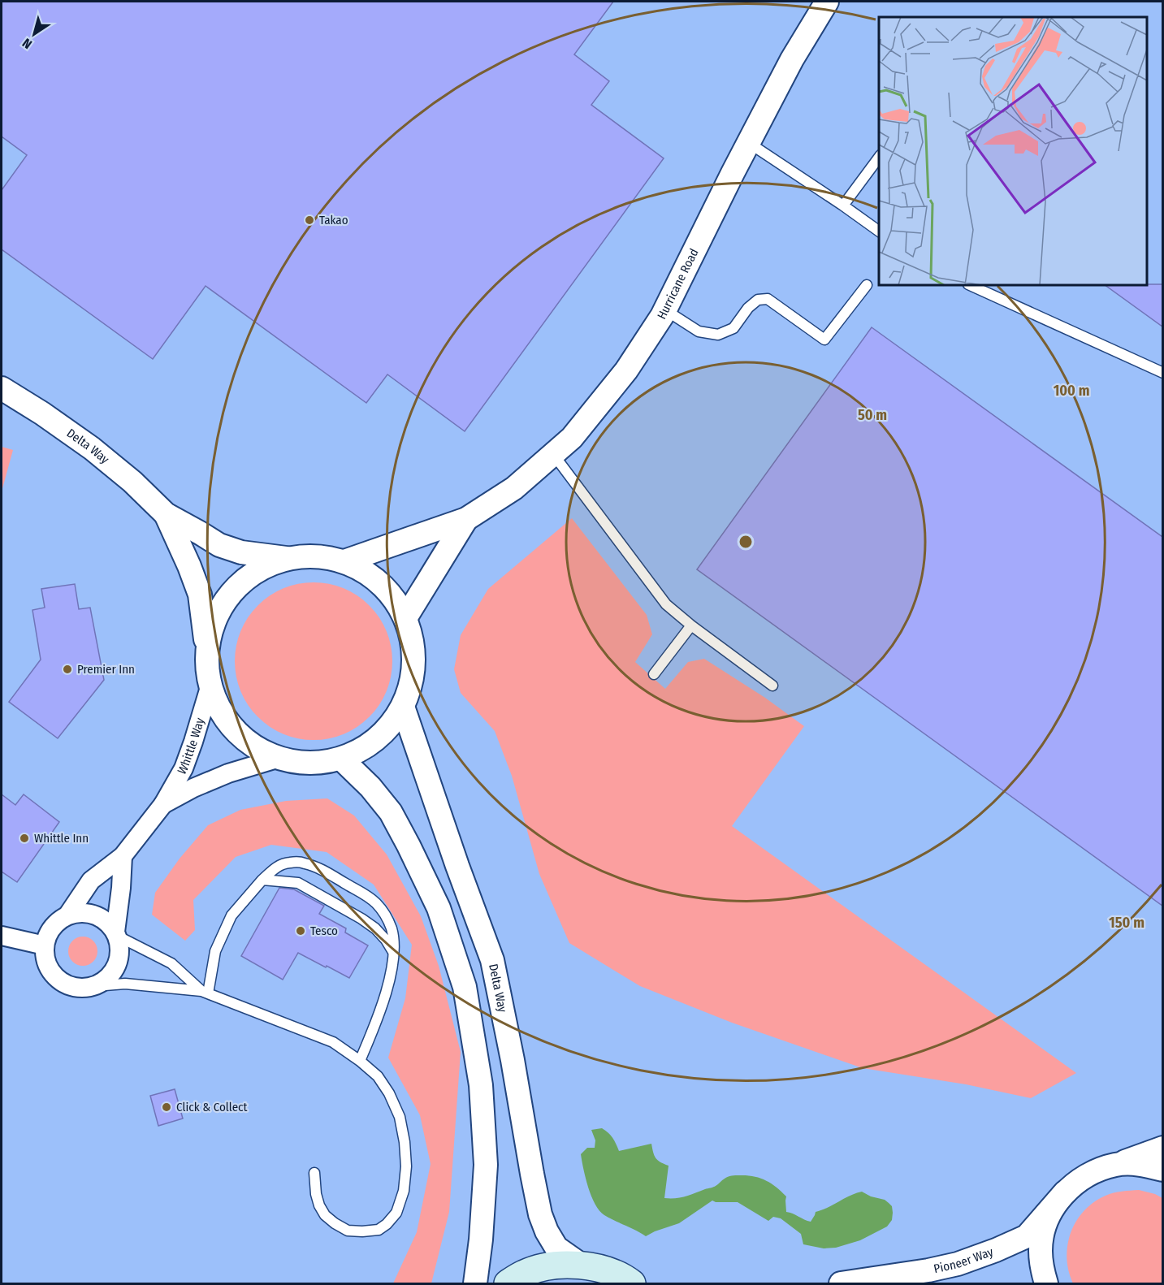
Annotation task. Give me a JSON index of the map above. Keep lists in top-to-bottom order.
{
  "streets": {
    "street": [
      "Hurricane Road",
      "Delta Way",
      "Whittle Way",
      "Pioneer Way"
    ]
  },
  "crossings": [
    ["Hurricane Road", "Delta Way"],
    ["Delta Way", "Whittle Way"]
  ],
  "places": [
    "Takao",
    "Premier Inn",
    "Whittle Inn",
    "Tesco",
    "Click & Collect"
  ],
  "north": "bottom left",
  "rings": ["100 m", "50 m", "150 m"]
}
